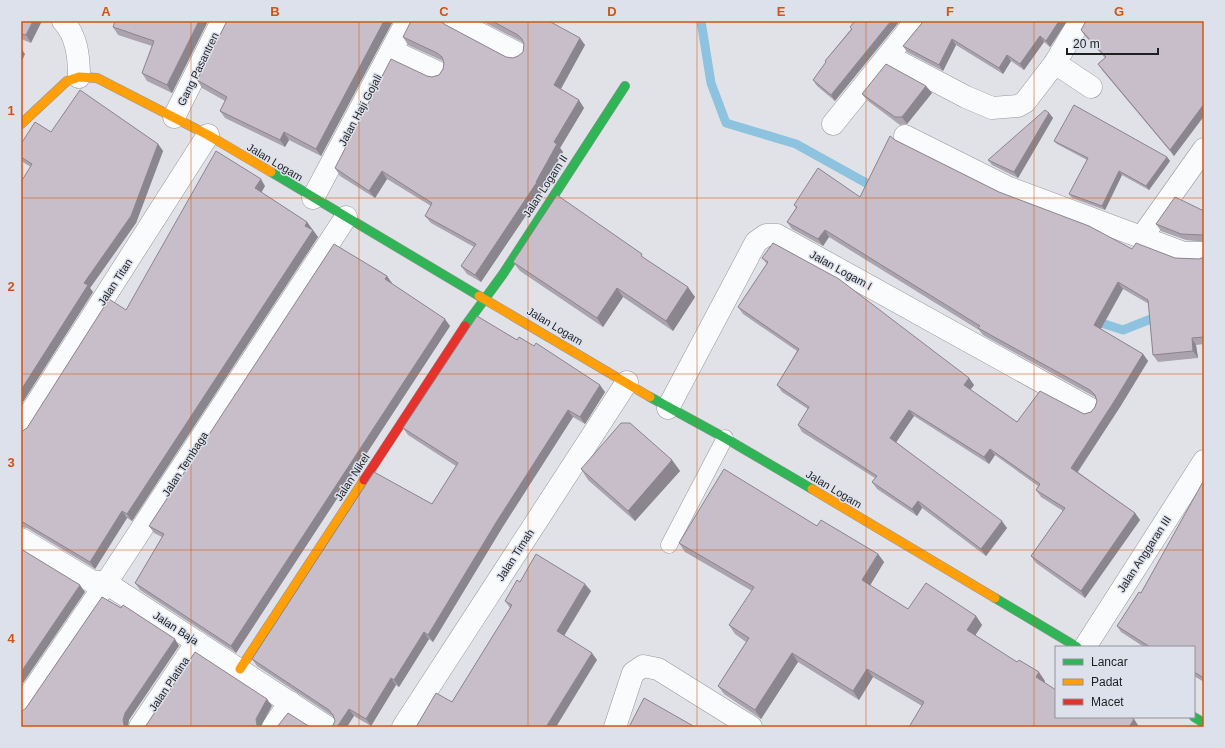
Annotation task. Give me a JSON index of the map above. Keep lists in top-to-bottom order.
{
  "streets": {
    "street": [
      "Gang Pasantren",
      "Jalan Haji Gojali",
      "Jalan Logam",
      "Jalan Logam II",
      "Jalan Logam I",
      "Jalan Titan",
      "Jalan Tembaga",
      "Jalan Nikel",
      "Jalan Anggaran III",
      "Jalan Timah",
      "Jalan Baja",
      "Jalan Platina"
    ]
  },
  "crossings": [
    ["Gang Pasantren", "Jalan Logam"],
    ["Jalan Haji Gojali", "Jalan Logam"],
    ["Jalan Logam", "Jalan Logam II"],
    ["Jalan Logam", "Jalan Logam I"],
    ["Jalan Logam", "Jalan Titan"],
    ["Jalan Logam", "Jalan Tembaga"],
    ["Jalan Logam", "Jalan Nikel"],
    ["Jalan Logam", "Jalan Timah"],
    ["Jalan Logam II", "Jalan Nikel"],
    ["Jalan Tembaga", "Jalan Baja"],
    ["Jalan Nikel", "Jalan Baja"],
    ["Jalan Baja", "Jalan Platina"]
  ],
  "legend": ["Lancar", "Padat", "Macet"],
  "scale_bar": "20 m",
  "grid": {
    "columns": [
      "A",
      "B",
      "C",
      "D",
      "E",
      "F",
      "G"
    ],
    "rows": [
      "1",
      "2",
      "3",
      "4"
    ]
  }
}
